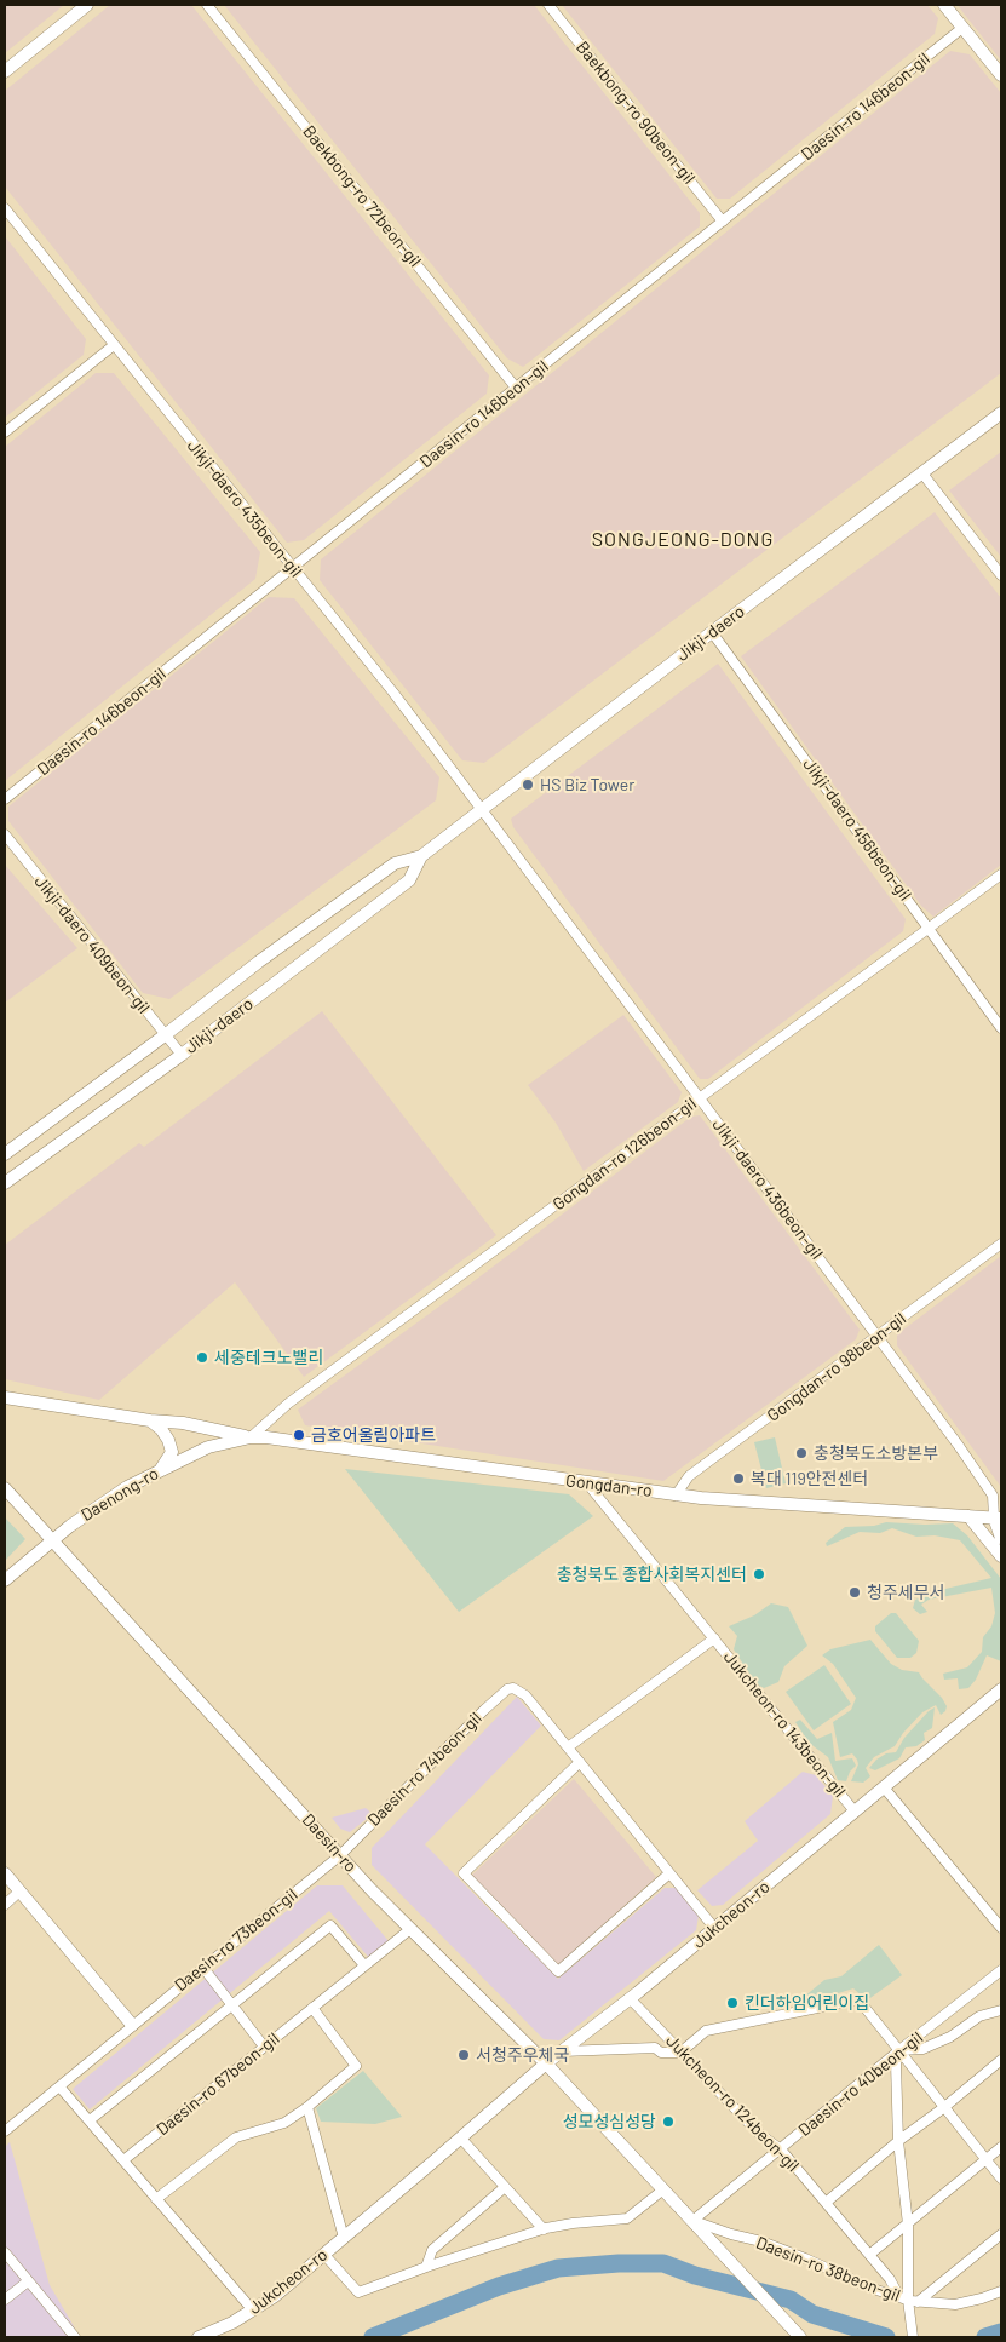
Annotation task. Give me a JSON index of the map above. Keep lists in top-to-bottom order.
{
  "streets": {
    "street": [
      "Daesin-ro 146beon-gil",
      "Baekbong-ro 90beon-gil",
      "Baekbong-ro 72beon-gil",
      "Jikji-daero 435beon-gil",
      "Jikji-daero",
      "Jikji-daero 456beon-gil",
      "Jikji-daero 409beon-gil",
      "Gongdan-ro 126beon-gil",
      "Jikji-daero 436beon-gil",
      "Gongdan-ro 98beon-gil",
      "Gongdan-ro",
      "Daenong-ro",
      "Jukcheon-ro 143beon-gil",
      "Daesin-ro 74beon-gil",
      "Daesin-ro",
      "Jukcheon-ro",
      "Daesin-ro 73beon-gil",
      "Daesin-ro 67beon-gil",
      "Daesin-ro 40beon-gil",
      "Jukcheon-ro 124beon-gil",
      "Daesin-ro 38beon-gil"
    ]
  },
  "crossings": [
    ["Daesin-ro 146beon-gil", "Baekbong-ro 90beon-gil"],
    ["Daesin-ro 146beon-gil", "Baekbong-ro 72beon-gil"],
    ["Daesin-ro 146beon-gil", "Jikji-daero 435beon-gil"],
    ["Jikji-daero 435beon-gil", "Jikji-daero"],
    ["Jikji-daero 435beon-gil", "Jikji-daero 436beon-gil"],
    ["Jikji-daero", "Jikji-daero 456beon-gil"],
    ["Jikji-daero", "Jikji-daero 409beon-gil"],
    ["Jikji-daero", "Jikji-daero 436beon-gil"],
    ["Jikji-daero 456beon-gil", "Gongdan-ro 126beon-gil"],
    ["Gongdan-ro 126beon-gil", "Jikji-daero 436beon-gil"],
    ["Gongdan-ro 126beon-gil", "Gongdan-ro"],
    ["Gongdan-ro 126beon-gil", "Daenong-ro"],
    ["Jikji-daero 436beon-gil", "Gongdan-ro 98beon-gil"],
    ["Jikji-daero 436beon-gil", "Gongdan-ro"],
    ["Gongdan-ro 98beon-gil", "Gongdan-ro"],
    ["Gongdan-ro", "Daenong-ro"],
    ["Gongdan-ro", "Jukcheon-ro 143beon-gil"],
    ["Daenong-ro", "Daesin-ro"],
    ["Jukcheon-ro 143beon-gil", "Jukcheon-ro"],
    ["Daesin-ro 74beon-gil", "Daesin-ro"],
    ["Daesin-ro 74beon-gil", "Daesin-ro 73beon-gil"],
    ["Daesin-ro", "Jukcheon-ro"],
    ["Daesin-ro", "Daesin-ro 73beon-gil"],
    ["Daesin-ro", "Daesin-ro 67beon-gil"],
    ["Daesin-ro", "Daesin-ro 40beon-gil"],
    ["Daesin-ro", "Daesin-ro 38beon-gil"],
    ["Jukcheon-ro", "Jukcheon-ro 124beon-gil"],
    ["Daesin-ro 40beon-gil", "Jukcheon-ro 124beon-gil"],
    ["Daesin-ro 40beon-gil", "Daesin-ro 38beon-gil"],
    ["Jukcheon-ro 124beon-gil", "Daesin-ro 38beon-gil"]
  ],
  "districts": ["SONGJEONG-DONG"],
  "places": [
    "HS Biz Tower",
    "세중테크노밸리",
    "금호어울림아파트",
    "충청북도소방본부",
    "복대 119안전센터",
    "충청북도 종합사회복지센터",
    "청주세무서",
    "킨더하임어린이집",
    "서청주우체국",
    "성모성심성당"
  ]
}
